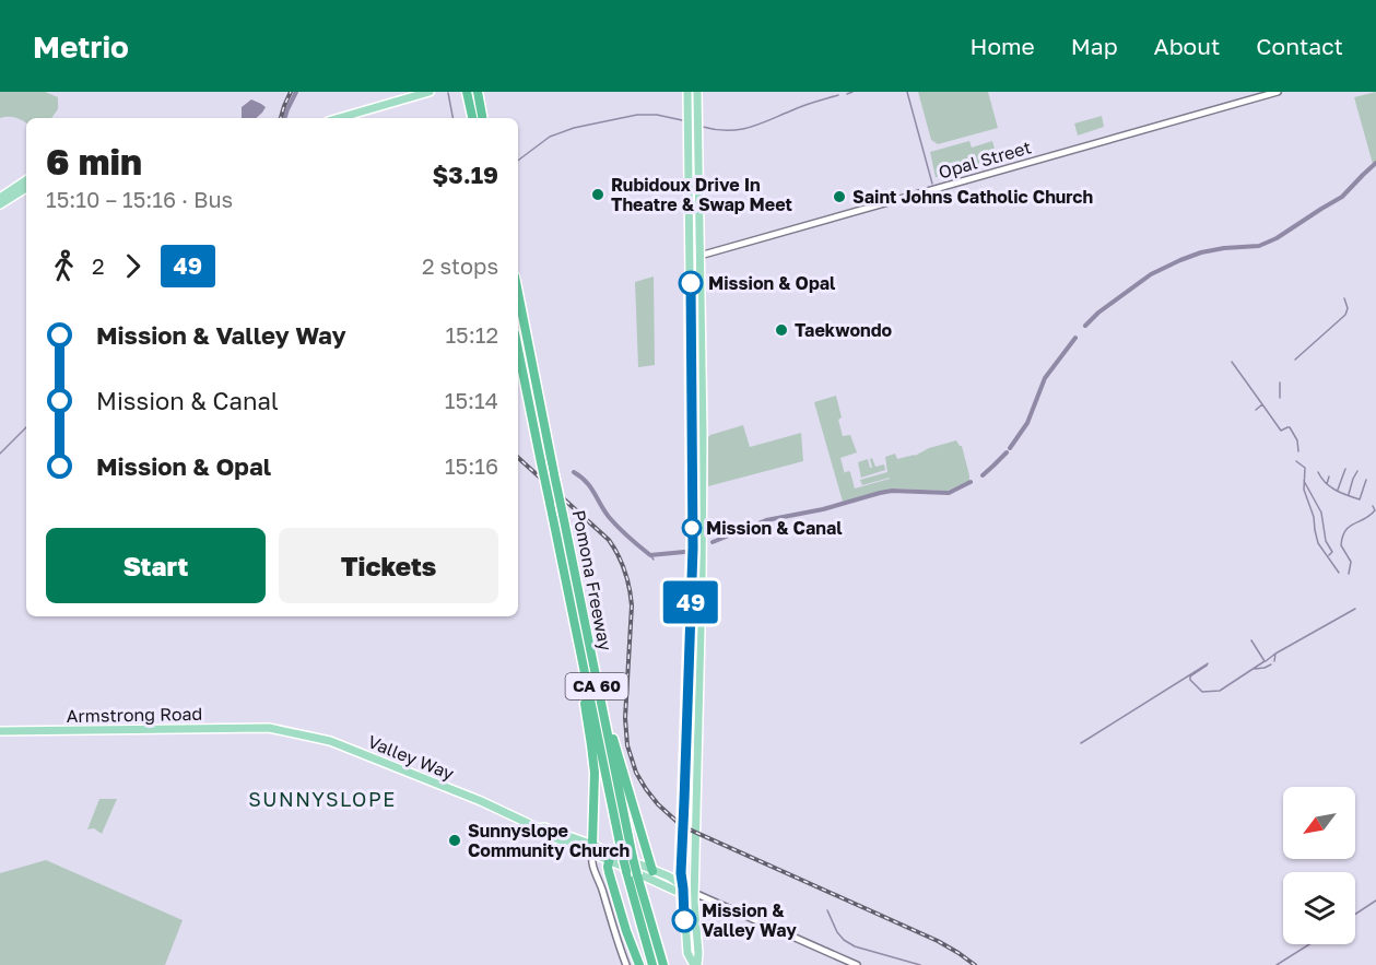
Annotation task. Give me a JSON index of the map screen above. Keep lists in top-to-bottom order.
{
  "streets": {
    "highway": ["Pomona Freeway", "CA 60"],
    "main road": ["Armstrong Road", "Valley Way"],
    "street": ["Opal Street"]
  },
  "crossings": [
    ["Armstrong Road", "Valley Way"]
  ],
  "districts": ["SUNNYSLOPE"],
  "places": [
    "Rubidoux Drive In Theatre & Swap Meet",
    "Saint Johns Catholic Church",
    "Mission & Opal",
    "Taekwondo",
    "Mission & Canal",
    "Sunnyslope Community Church",
    "Mission & Valley Way"
  ],
  "lines": ["bus line 49"],
  "north": "bottom left",
  "page": {
    "header": "Metrio",
    "nav": [
      "Home",
      "Map",
      "About",
      "Contact"
    ],
    "on_map": "49",
    "heading": ["6 min", "15:10 – 15:16 · Bus", "$3.19"],
    "legs": ["2", "49", "2 stops"],
    "list": [
      {
        "name": "Mission & Valley Way",
        "value": "15:12"
      },
      {
        "name": "Mission & Canal",
        "value": "15:14"
      },
      {
        "name": "Mission & Opal",
        "value": "15:16"
      }
    ],
    "buttons": ["Start", "Tickets"]
  }
}
